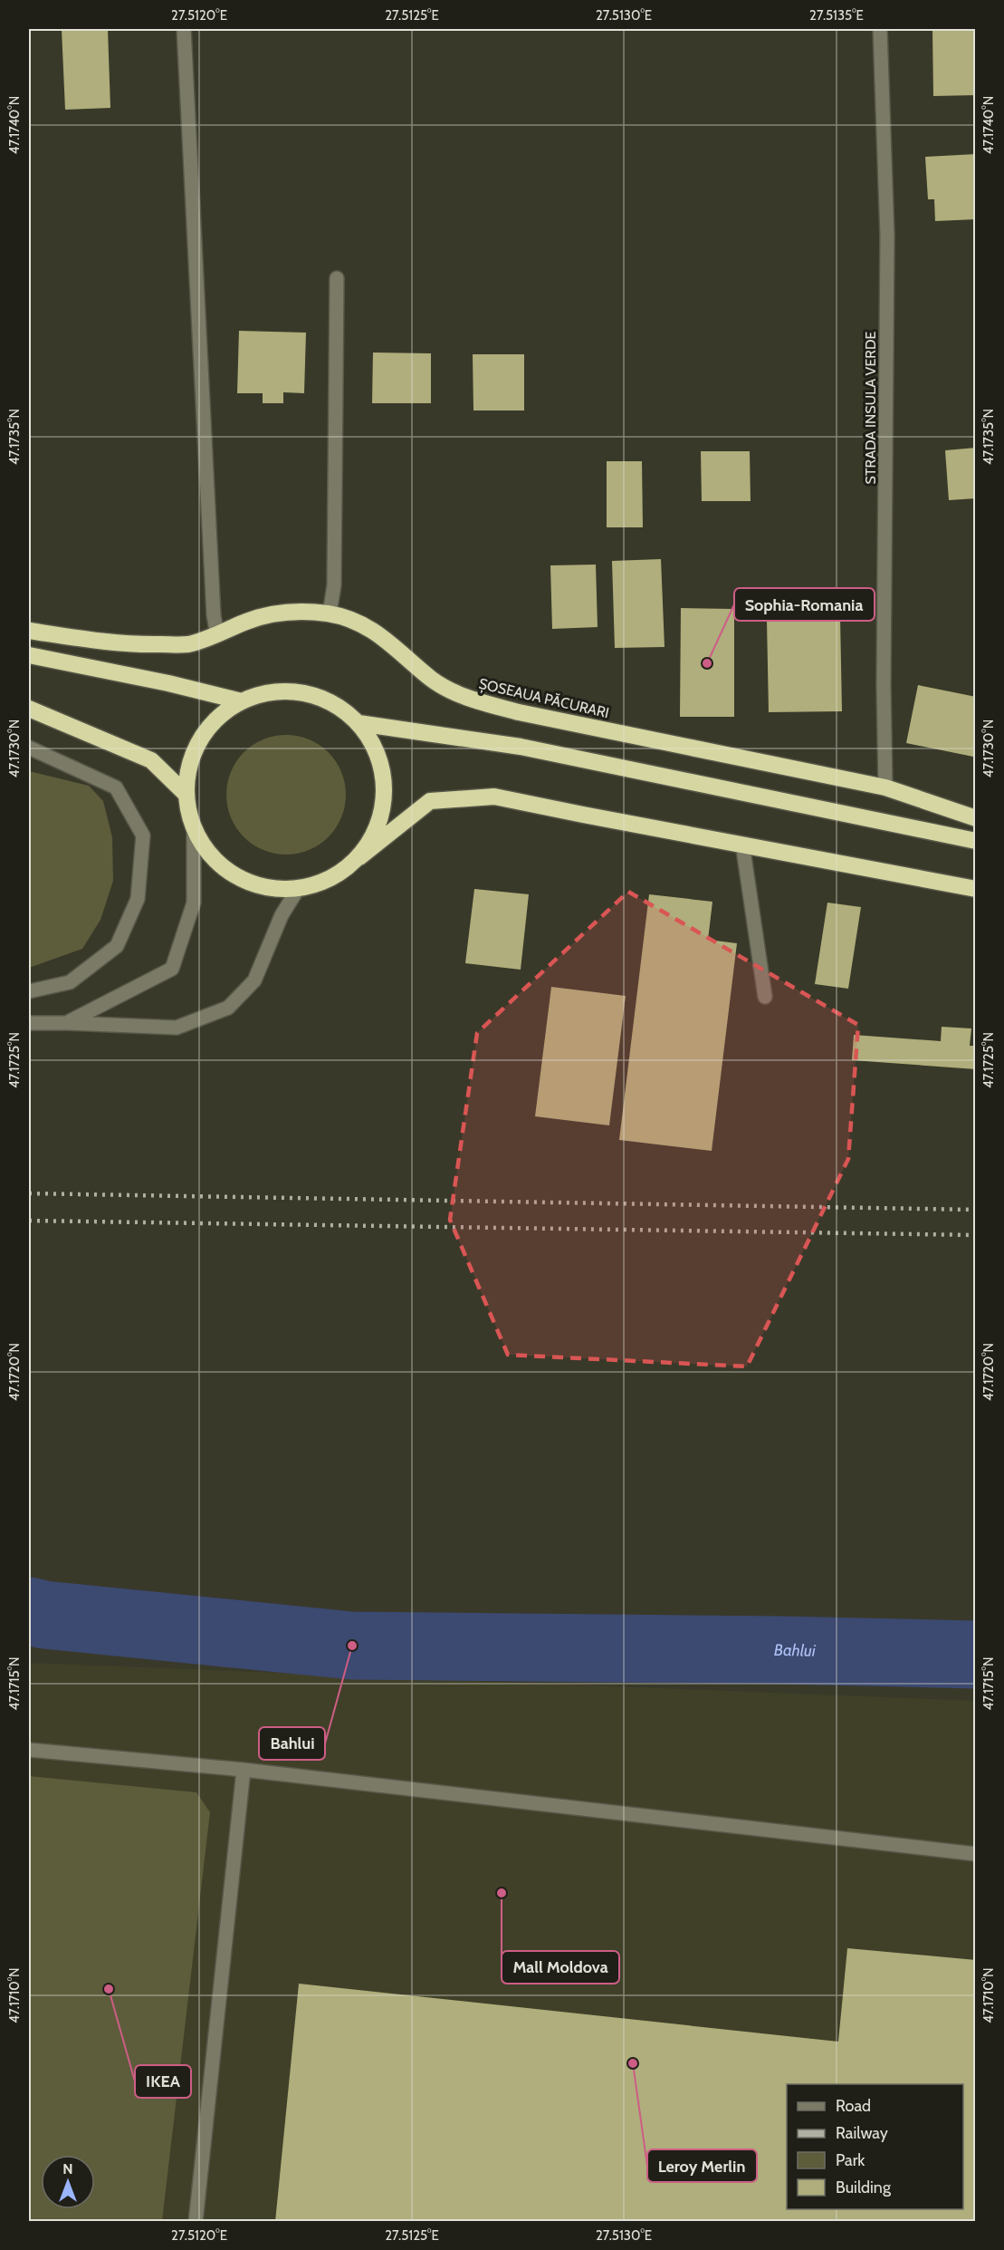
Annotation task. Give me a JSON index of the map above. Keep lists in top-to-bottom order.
{
  "streets": {
    "highway": ["ȘOSEAUA PĂCURARI"],
    "street": ["STRADA INSULA VERDE"]
  },
  "crossings": [
    ["STRADA INSULA VERDE", "ȘOSEAUA PĂCURARI"]
  ],
  "water": ["Bahlui"],
  "places": [
    "Sophia-Romania",
    "Bahlui",
    "Mall Moldova",
    "IKEA",
    "Leroy Merlin"
  ],
  "legend": [
    "Road",
    "Railway",
    "Park",
    "Building"
  ],
  "north": "top",
  "coordinates": [
    "27.5120°E",
    "27.5125°E",
    "27.5130°E",
    "27.5135°E",
    "47.1740°N",
    "47.1735°N",
    "47.1730°N",
    "47.1725°N",
    "47.1720°N",
    "47.1715°N",
    "47.1710°N"
  ]
}
